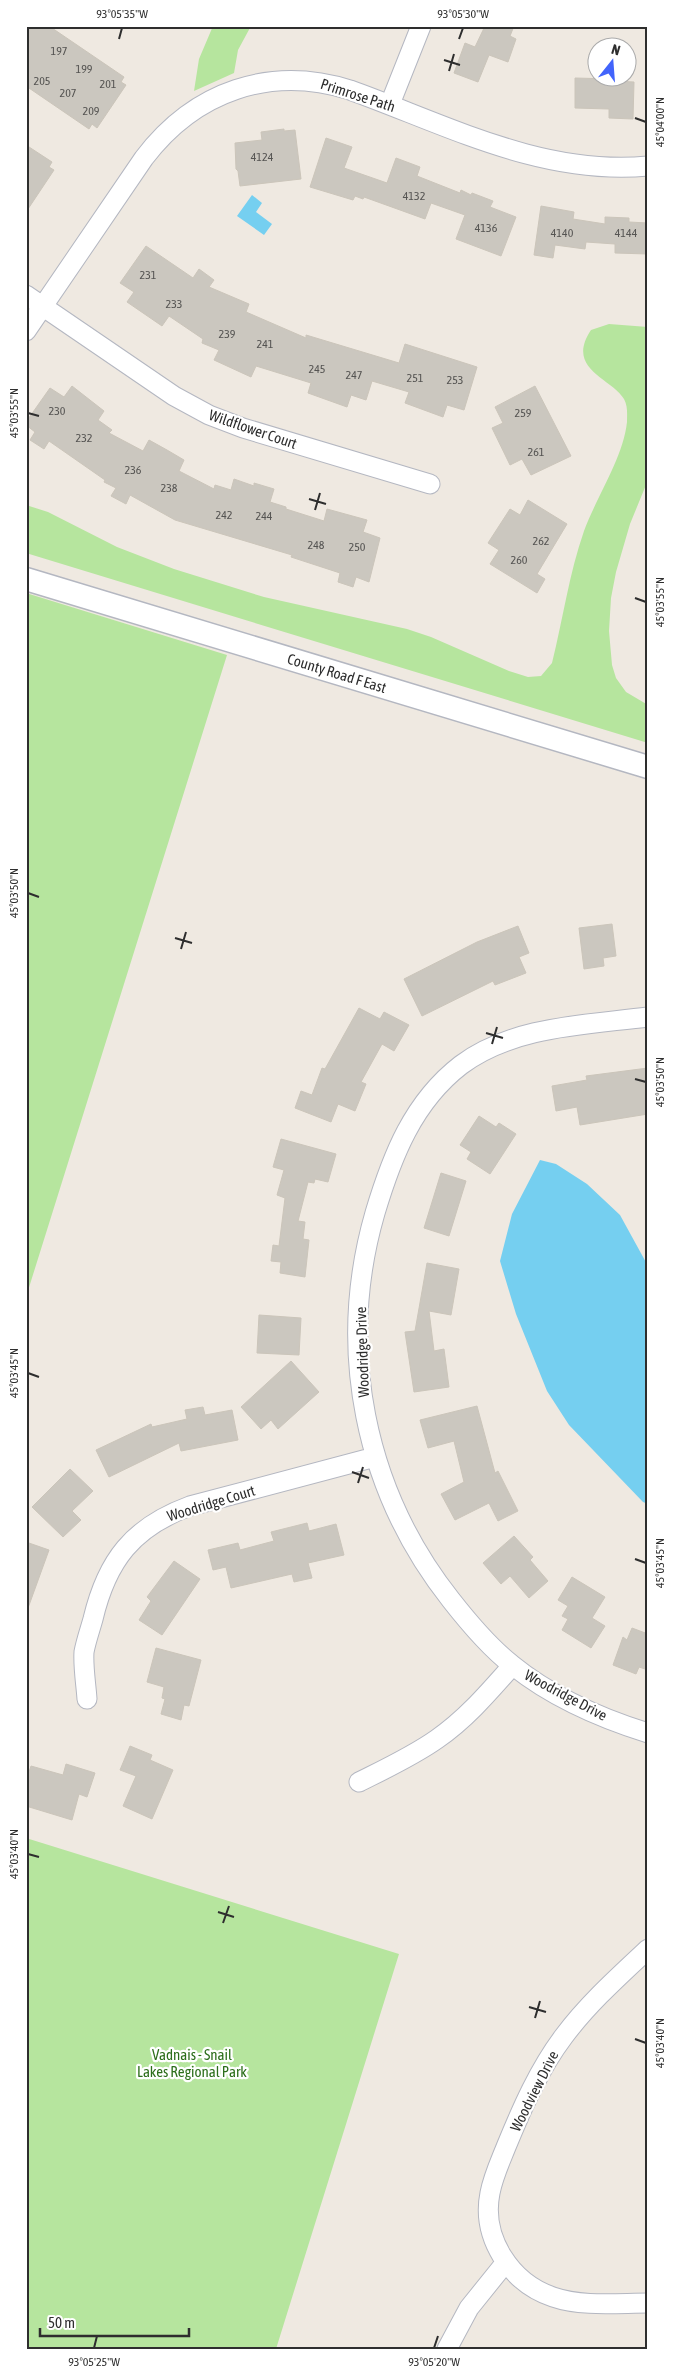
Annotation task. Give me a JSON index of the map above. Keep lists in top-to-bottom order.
{
  "streets": {
    "street": [
      "Primrose Path",
      "Wildflower Court",
      "County Road F East",
      "Woodridge Drive",
      "Woodridge Court",
      "Woodview Drive"
    ]
  },
  "crossings": [
    ["Primrose Path", "Wildflower Court"],
    ["Woodridge Drive", "Woodridge Court"]
  ],
  "parks": ["Vadnais - Snail Lakes Regional Park"],
  "house_numbers": [
    "197",
    "199",
    "205",
    "201",
    "207",
    "209",
    "4124",
    "4132",
    "4136",
    "4140",
    "4144",
    "231",
    "233",
    "239",
    "241",
    "245",
    "247",
    "251",
    "253",
    "230",
    "259",
    "232",
    "261",
    "236",
    "238",
    "242",
    "244",
    "262",
    "248",
    "250",
    "260"
  ],
  "scale_bar": "50 m",
  "north": "top",
  "coordinates": [
    "93°05'35\"W",
    "93°05'30\"W",
    "45°04'00\"N",
    "45°03'55\"N",
    "45°03'50\"N",
    "45°03'45\"N",
    "45°03'40\"N",
    "93°05'25\"W",
    "93°05'20\"W"
  ]
}
